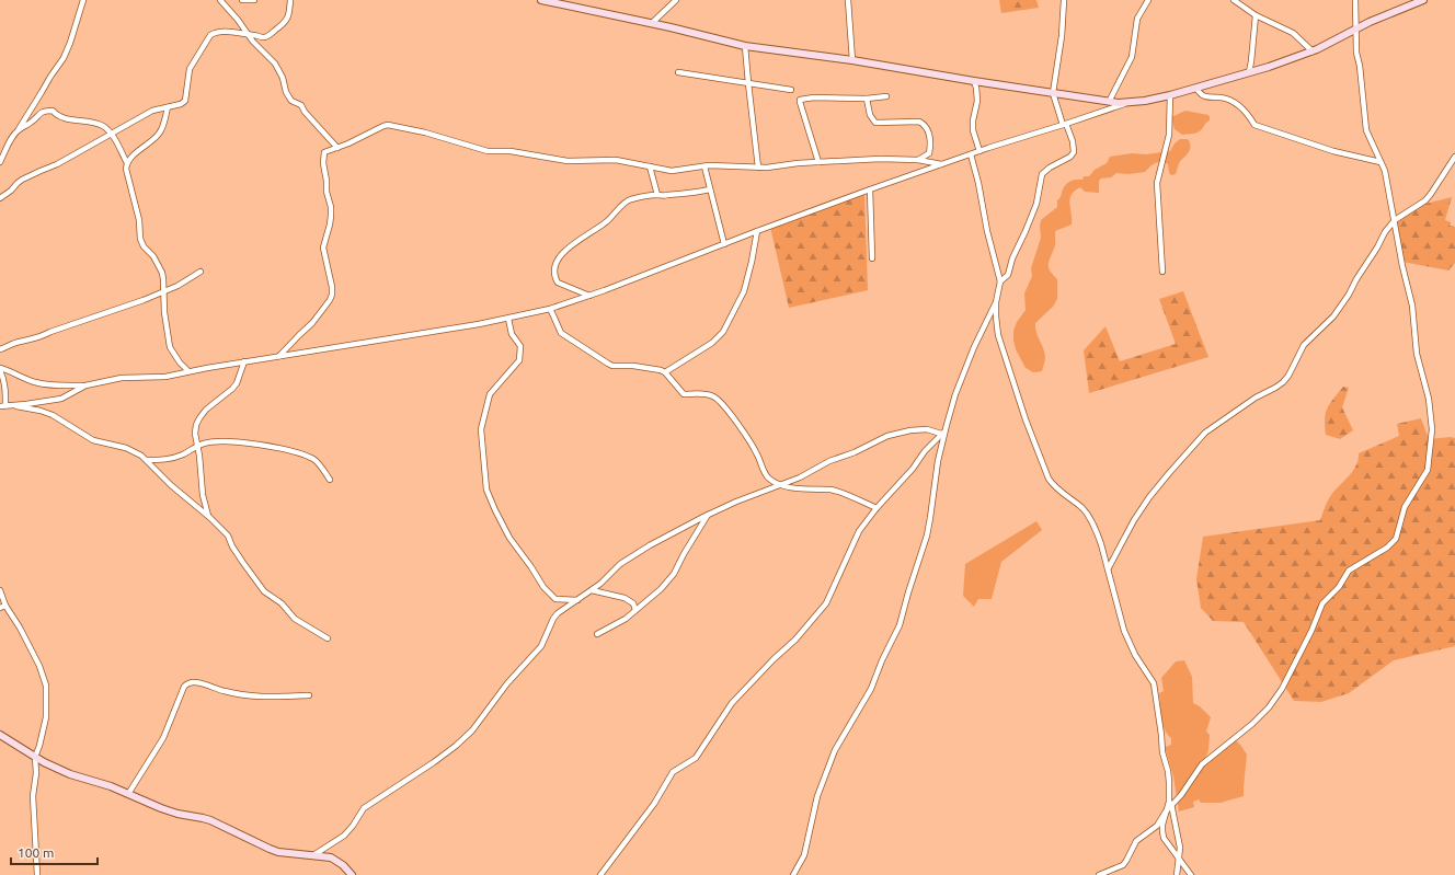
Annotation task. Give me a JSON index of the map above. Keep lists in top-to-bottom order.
{
  "scale_bar": "100 m"
}
